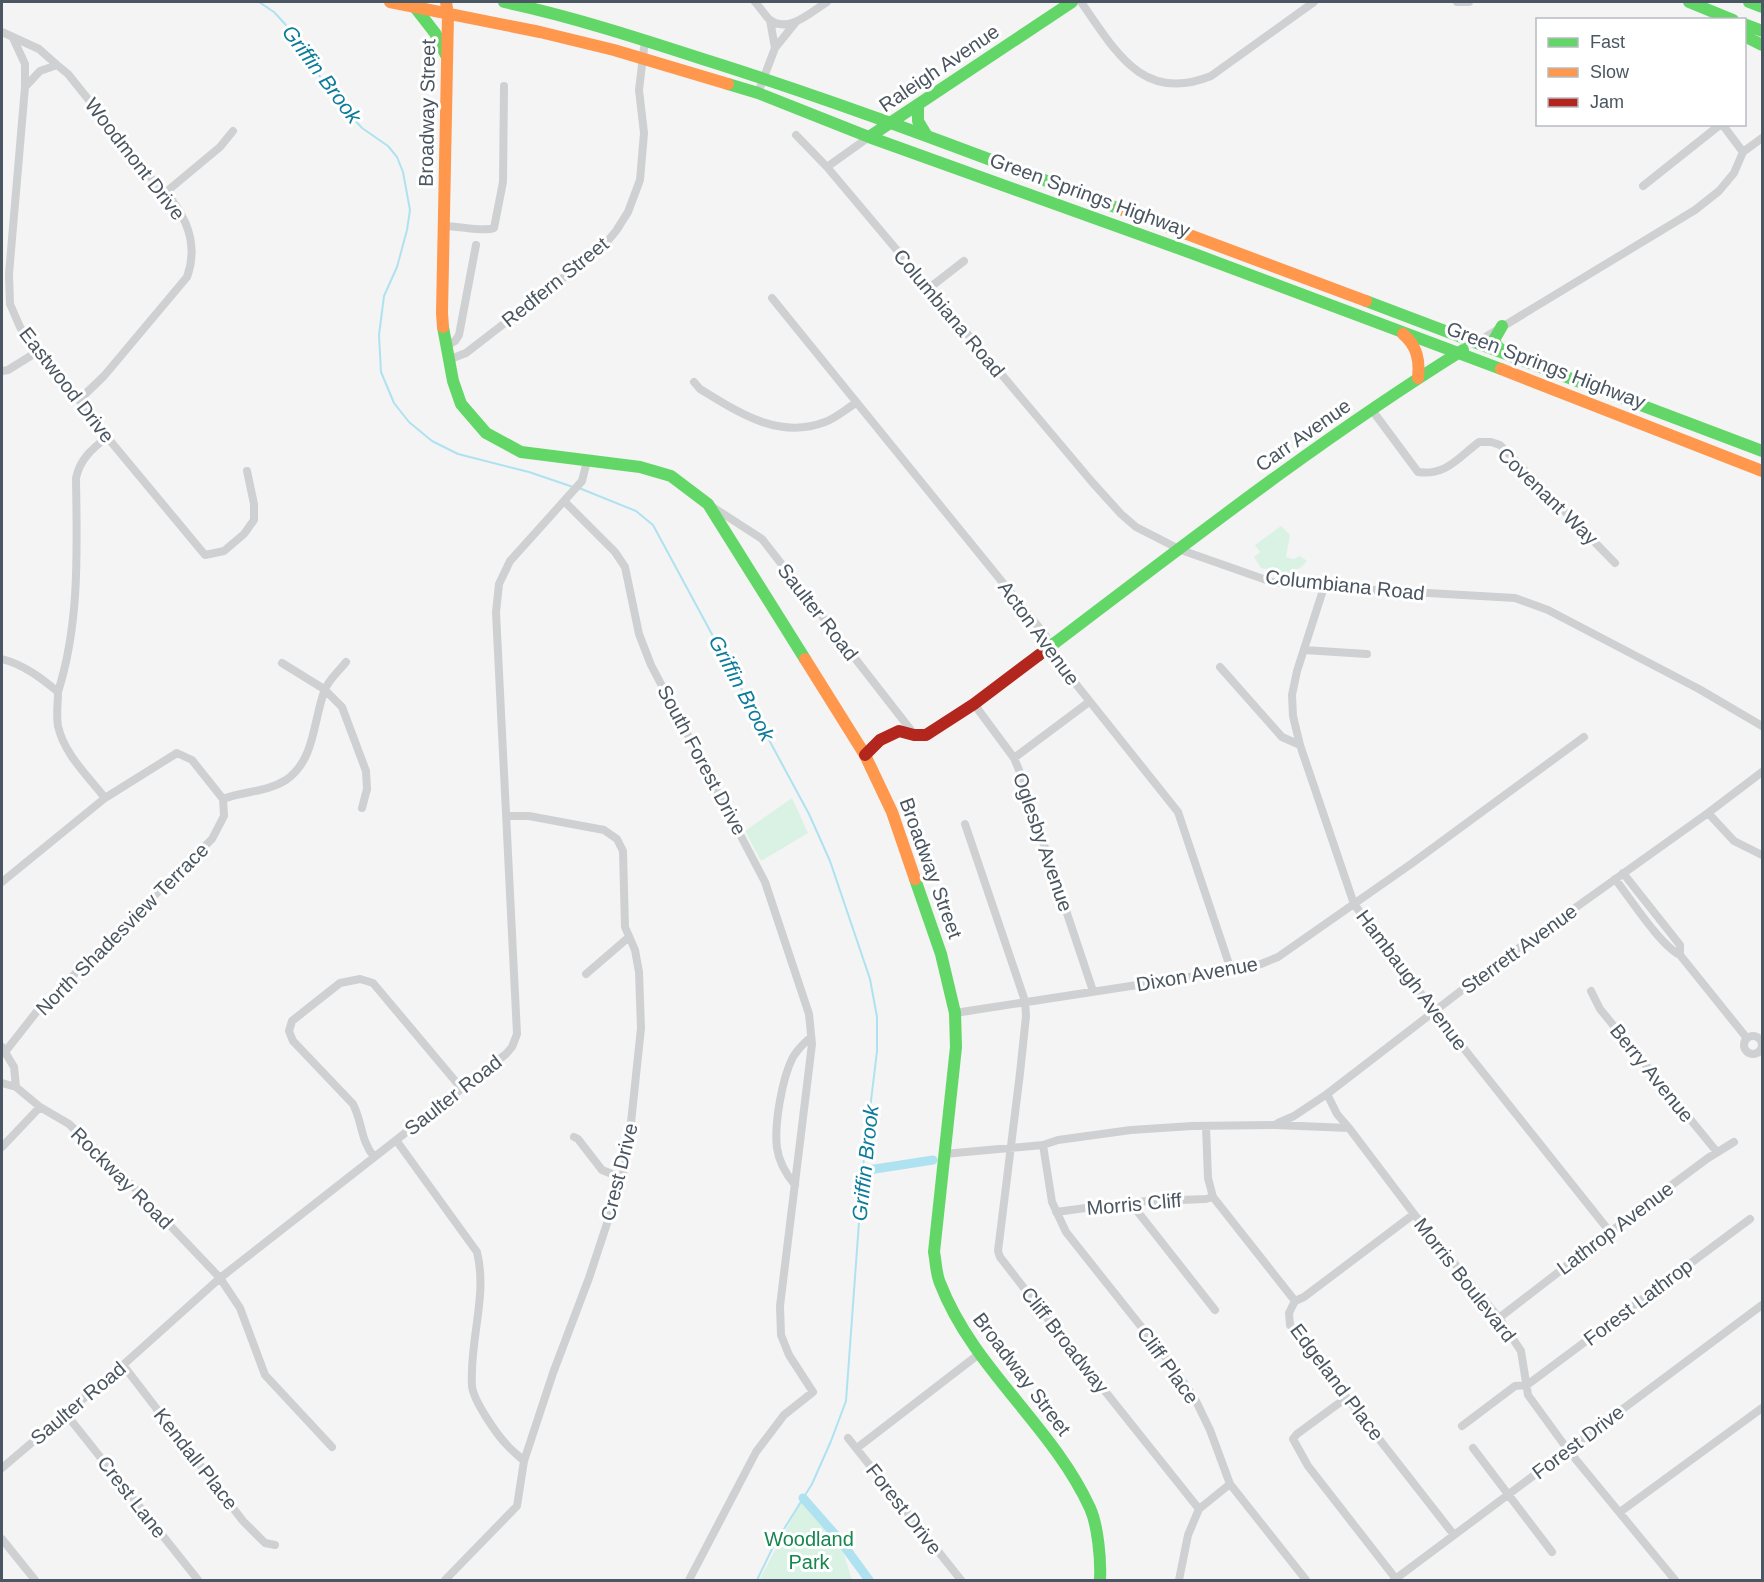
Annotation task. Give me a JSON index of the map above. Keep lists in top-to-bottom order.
{
  "streets": {
    "main road": [
      "Raleigh Avenue",
      "Broadway Street",
      "Green Springs Highway",
      "Carr Avenue"
    ],
    "street": [
      "Woodmont Drive",
      "Redfern Street",
      "Columbiana Road",
      "Eastwood Drive",
      "Covenant Way",
      "Saulter Road",
      "Acton Avenue",
      "South Forest Drive",
      "Oglesby Avenue",
      "North Shadesview Terrace",
      "Sterrett Avenue",
      "Dixon Avenue",
      "Hambaugh Avenue",
      "Berry Avenue",
      "Crest Drive",
      "Rockway Road",
      "Morris Cliff",
      "Lathrop Avenue",
      "Morris Boulevard",
      "Forest Lathrop",
      "Cliff Broadway",
      "Cliff Place",
      "Edgeland Place",
      "Forest Drive",
      "Kendall Place",
      "Crest Lane"
    ]
  },
  "crossings": [
    ["Raleigh Avenue", "Green Springs Highway"],
    ["Raleigh Avenue", "Columbiana Road"],
    ["Broadway Street", "Green Springs Highway"],
    ["Broadway Street", "Redfern Street"],
    ["Broadway Street", "Carr Avenue"],
    ["Broadway Street", "Saulter Road"],
    ["Broadway Street", "Dixon Avenue"],
    ["Woodmont Drive", "Eastwood Drive"],
    ["Green Springs Highway", "Redfern Street"],
    ["Green Springs Highway", "Carr Avenue"],
    ["Columbiana Road", "Carr Avenue"],
    ["Columbiana Road", "Hambaugh Avenue"],
    ["Carr Avenue", "Covenant Way"],
    ["Carr Avenue", "Saulter Road"],
    ["Carr Avenue", "Acton Avenue"],
    ["Carr Avenue", "Oglesby Avenue"],
    ["Saulter Road", "South Forest Drive"],
    ["Saulter Road", "Crest Drive"],
    ["Saulter Road", "Rockway Road"],
    ["Saulter Road", "Kendall Place"],
    ["Saulter Road", "Crest Lane"],
    ["Acton Avenue", "Dixon Avenue"],
    ["Oglesby Avenue", "Dixon Avenue"],
    ["Sterrett Avenue", "Hambaugh Avenue"],
    ["Sterrett Avenue", "Morris Boulevard"],
    ["Dixon Avenue", "Hambaugh Avenue"],
    ["Dixon Avenue", "Cliff Broadway"],
    ["Hambaugh Avenue", "Lathrop Avenue"],
    ["Berry Avenue", "Lathrop Avenue"],
    ["Morris Cliff", "Cliff Place"],
    ["Morris Cliff", "Edgeland Place"],
    ["Lathrop Avenue", "Morris Boulevard"],
    ["Morris Boulevard", "Forest Lathrop"],
    ["Morris Boulevard", "Forest Drive"],
    ["Edgeland Place", "Forest Drive"]
  ],
  "water": ["Griffin Brook"],
  "parks": ["Woodland Park"],
  "legend": ["Fast", "Slow", "Jam"]
}
